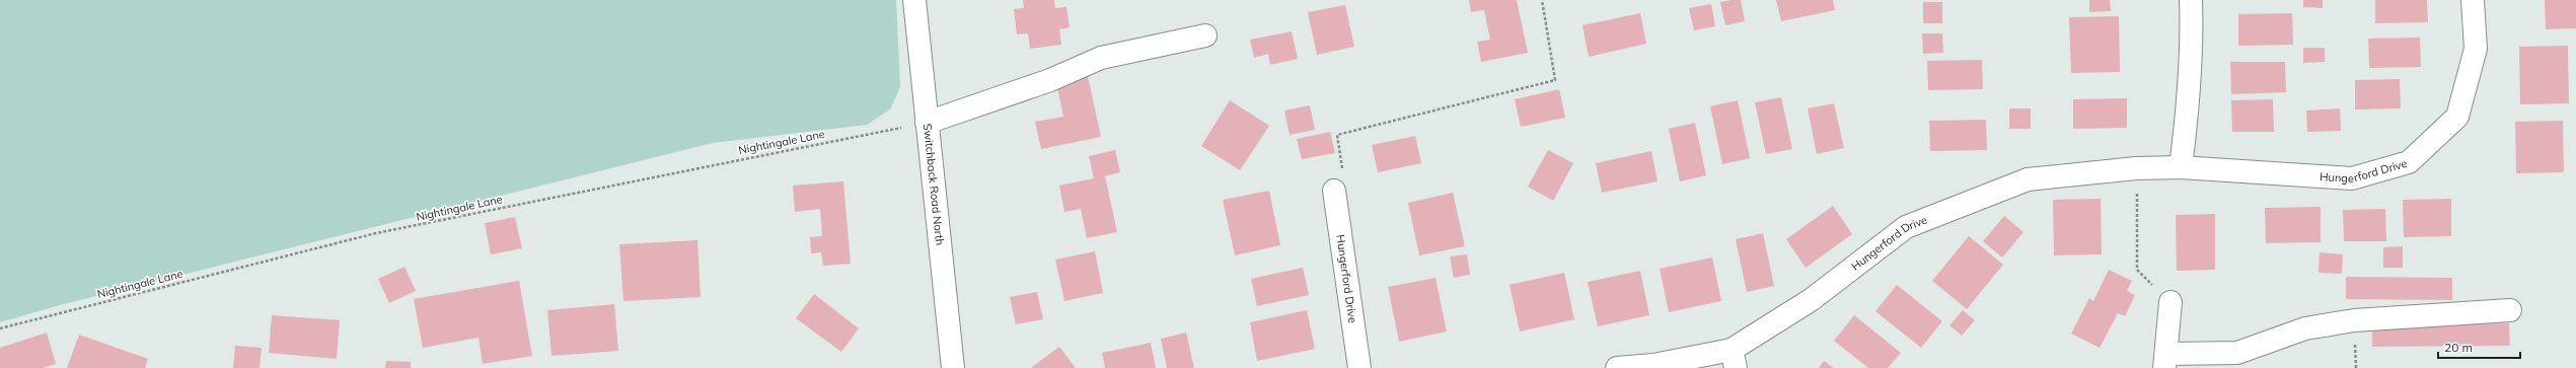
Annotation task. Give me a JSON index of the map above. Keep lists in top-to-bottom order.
{
  "streets": {
    "street": ["Hungerford Drive", "Switchback Road North"],
    "path": ["Nightingale Lane"]
  },
  "crossings": [
    ["Nightingale Lane", "Switchback Road North"]
  ],
  "scale_bar": "20 m"
}
